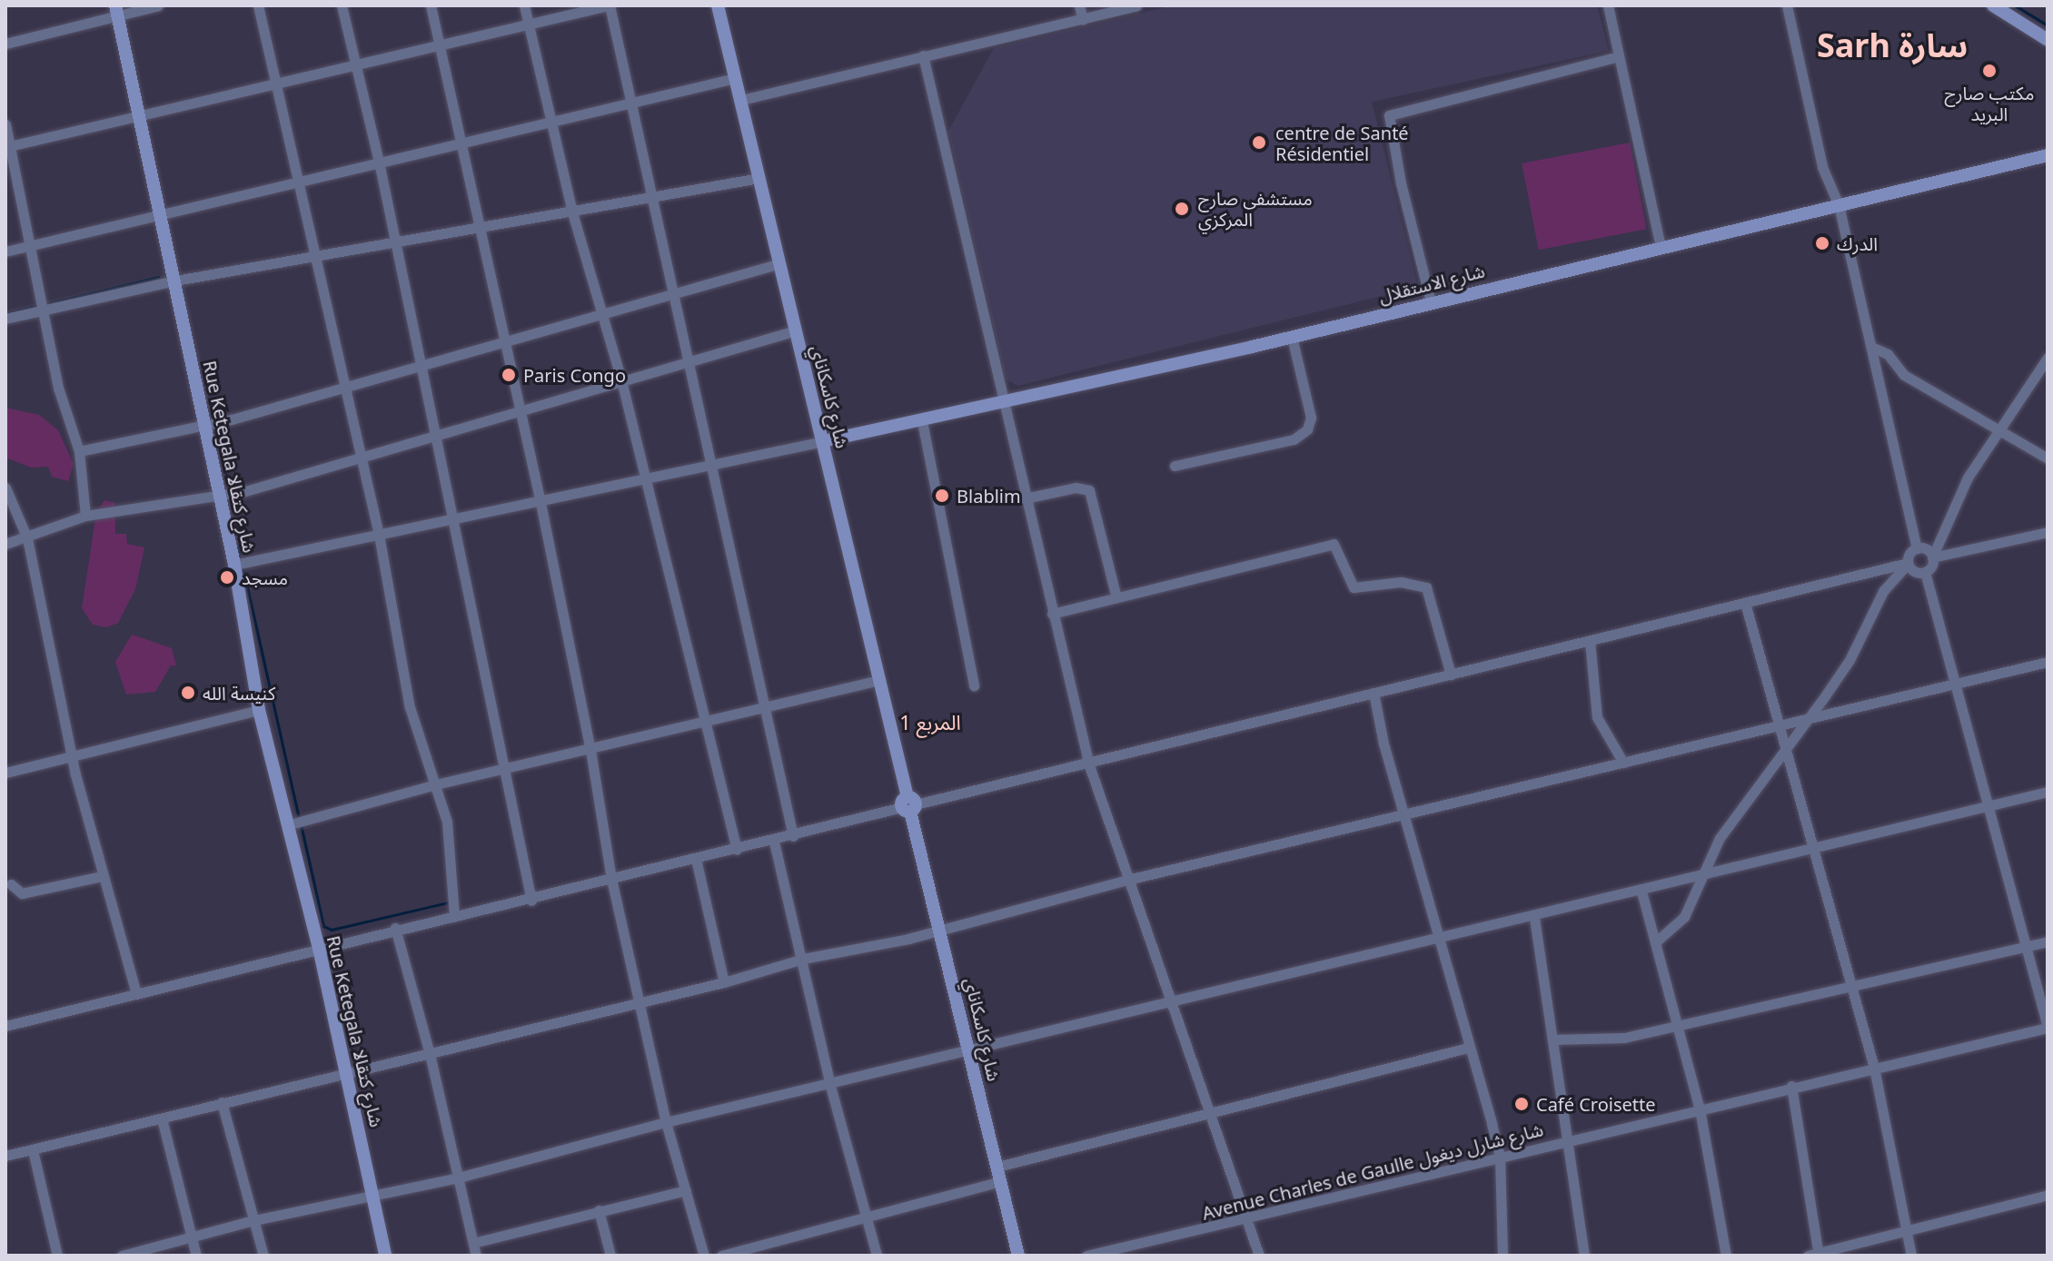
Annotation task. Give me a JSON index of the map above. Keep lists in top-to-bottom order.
{
  "streets": {
    "street": [
      "شارع الاستقلال",
      "شارع كاسكاناي",
      "Rue Ketegala شارع كتقالا",
      "Avenue Charles de Gaulle شارع شارل ديغول"
    ]
  },
  "crossings": [
    ["شارع الاستقلال", "شارع كاسكاناي"]
  ],
  "districts": ["Sarh سارة", "المربع 1"],
  "places": [
    "مكتب صارح البريد",
    "centre de Santé Résidentiel",
    "مستشفى صارح المركزي",
    "الدرك",
    "Paris Congo",
    "Blablim",
    "مسجد",
    "كنيسة الله",
    "Café Croisette"
  ]
}
